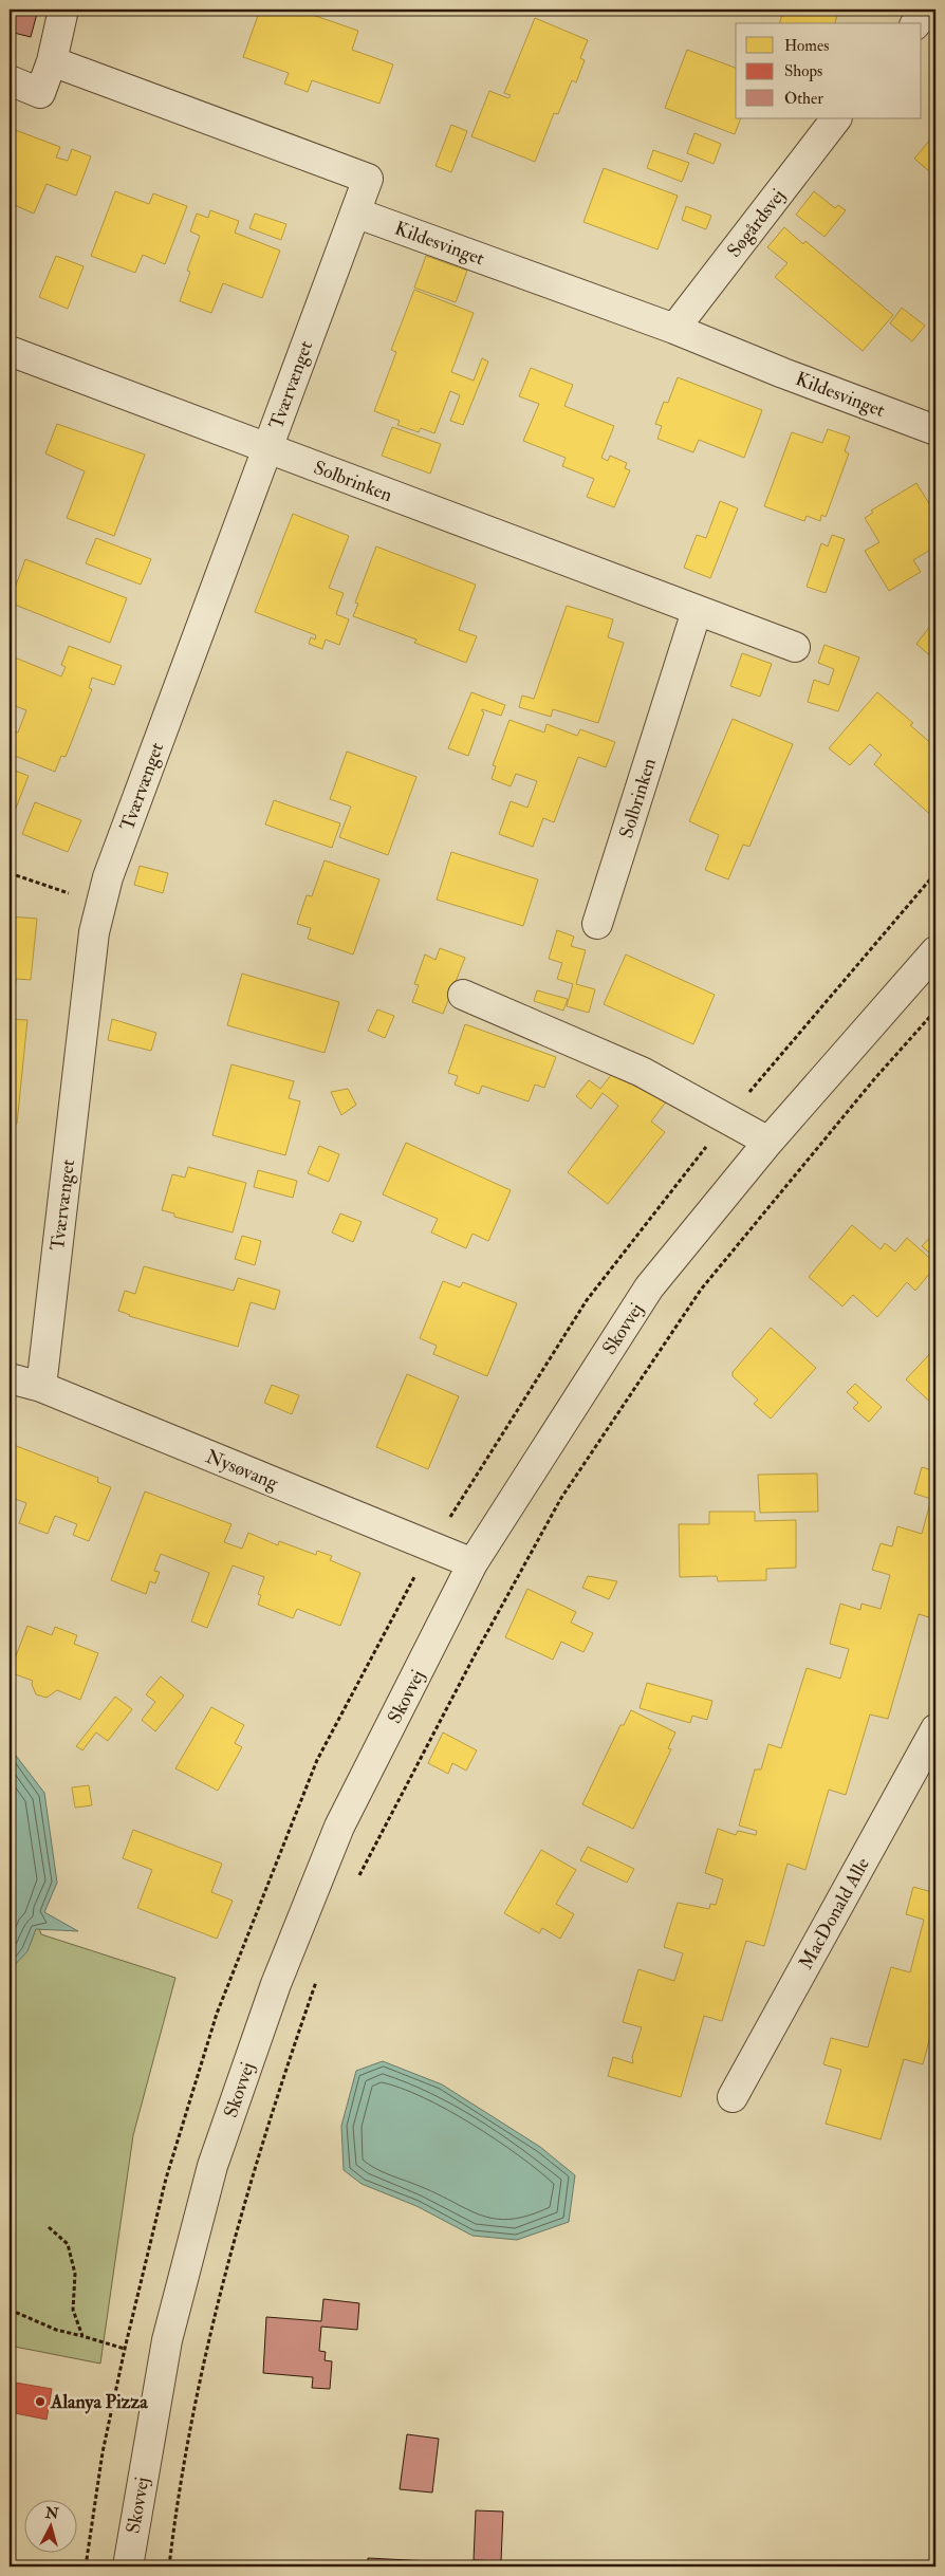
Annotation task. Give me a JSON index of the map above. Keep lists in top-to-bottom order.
{
  "streets": {
    "street": [
      "Søgårdsvej",
      "Kildesvinget",
      "Tværvænget",
      "Solbrinken",
      "Skovvej",
      "Nysøvang",
      "MacDonald Alle"
    ]
  },
  "crossings": [
    ["Søgårdsvej", "Kildesvinget"],
    ["Kildesvinget", "Tværvænget"],
    ["Tværvænget", "Solbrinken"],
    ["Tværvænget", "Nysøvang"],
    ["Skovvej", "Nysøvang"]
  ],
  "places": ["Alanya Pizza"],
  "legend": ["Homes", "Shops", "Other"],
  "north": "top"
}
